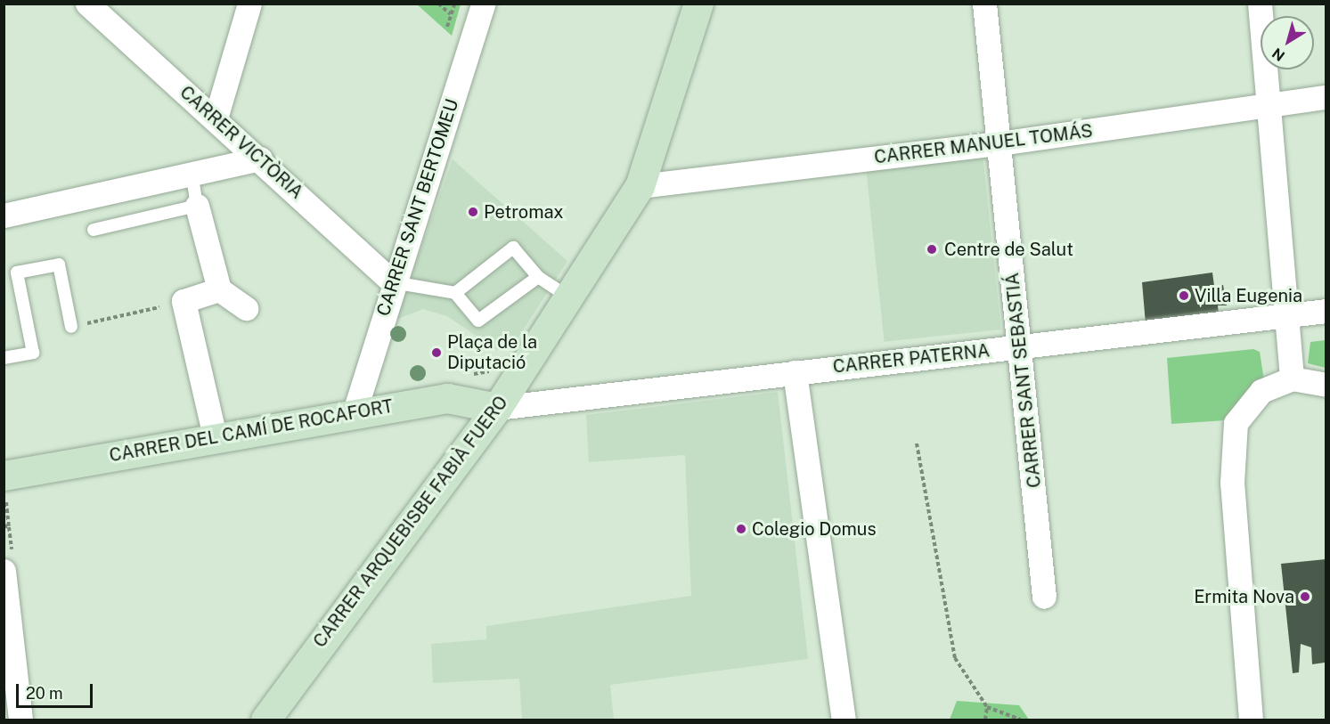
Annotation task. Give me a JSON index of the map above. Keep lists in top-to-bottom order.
{
  "streets": {
    "street": [
      "CARRER VICTÒRIA",
      "CARRER MANUEL TOMÁS",
      "CARRER SANT BERTOMEU",
      "CARRER PATERNA",
      "CARRER SANT SEBASTIÁ",
      "CARRER DEL CAMÍ DE ROCAFORT",
      "CARRER ARQUEBISBE FABIÀ FUERO"
    ]
  },
  "crossings": [
    ["CARRER VICTÒRIA", "CARRER SANT BERTOMEU"],
    ["CARRER MANUEL TOMÁS", "CARRER SANT SEBASTIÁ"],
    ["CARRER MANUEL TOMÁS", "CARRER ARQUEBISBE FABIÀ FUERO"],
    ["CARRER SANT BERTOMEU", "CARRER DEL CAMÍ DE ROCAFORT"],
    ["CARRER PATERNA", "CARRER SANT SEBASTIÁ"],
    ["CARRER PATERNA", "CARRER DEL CAMÍ DE ROCAFORT"],
    ["CARRER PATERNA", "CARRER ARQUEBISBE FABIÀ FUERO"],
    ["CARRER DEL CAMÍ DE ROCAFORT", "CARRER ARQUEBISBE FABIÀ FUERO"]
  ],
  "places": [
    "Petromax",
    "Centre de Salut",
    "Villa Eugenia",
    "Plaça de la Diputació",
    "Colegio Domus",
    "Ermita Nova"
  ],
  "scale_bar": "20 m",
  "north": "bottom left"
}
